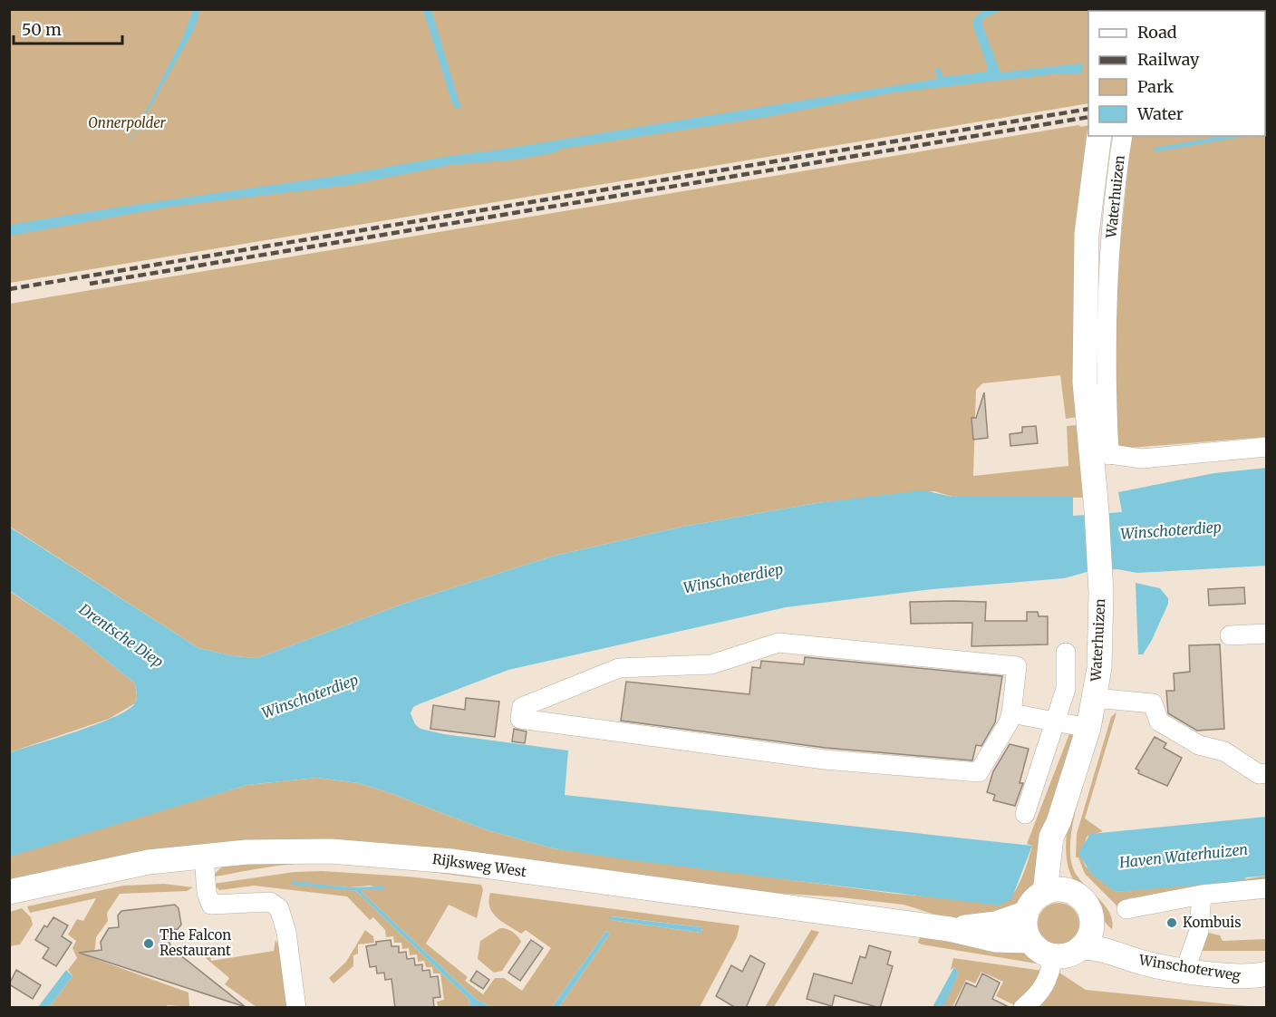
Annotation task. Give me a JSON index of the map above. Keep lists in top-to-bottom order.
{
  "streets": {
    "main road": ["Waterhuizen", "Rijksweg West", "Winschoterweg"]
  },
  "crossings": [
    ["Waterhuizen", "Rijksweg West"],
    ["Waterhuizen", "Winschoterweg"],
    ["Rijksweg West", "Winschoterweg"]
  ],
  "water": ["Winschoterdiep", "Drentsche Diep", "Haven Waterhuizen"],
  "parks": ["Onnerpolder"],
  "places": ["Kombuis", "The Falcon Restaurant"],
  "legend": [
    "Road",
    "Railway",
    "Park",
    "Water"
  ],
  "scale_bar": "50 m"
}
